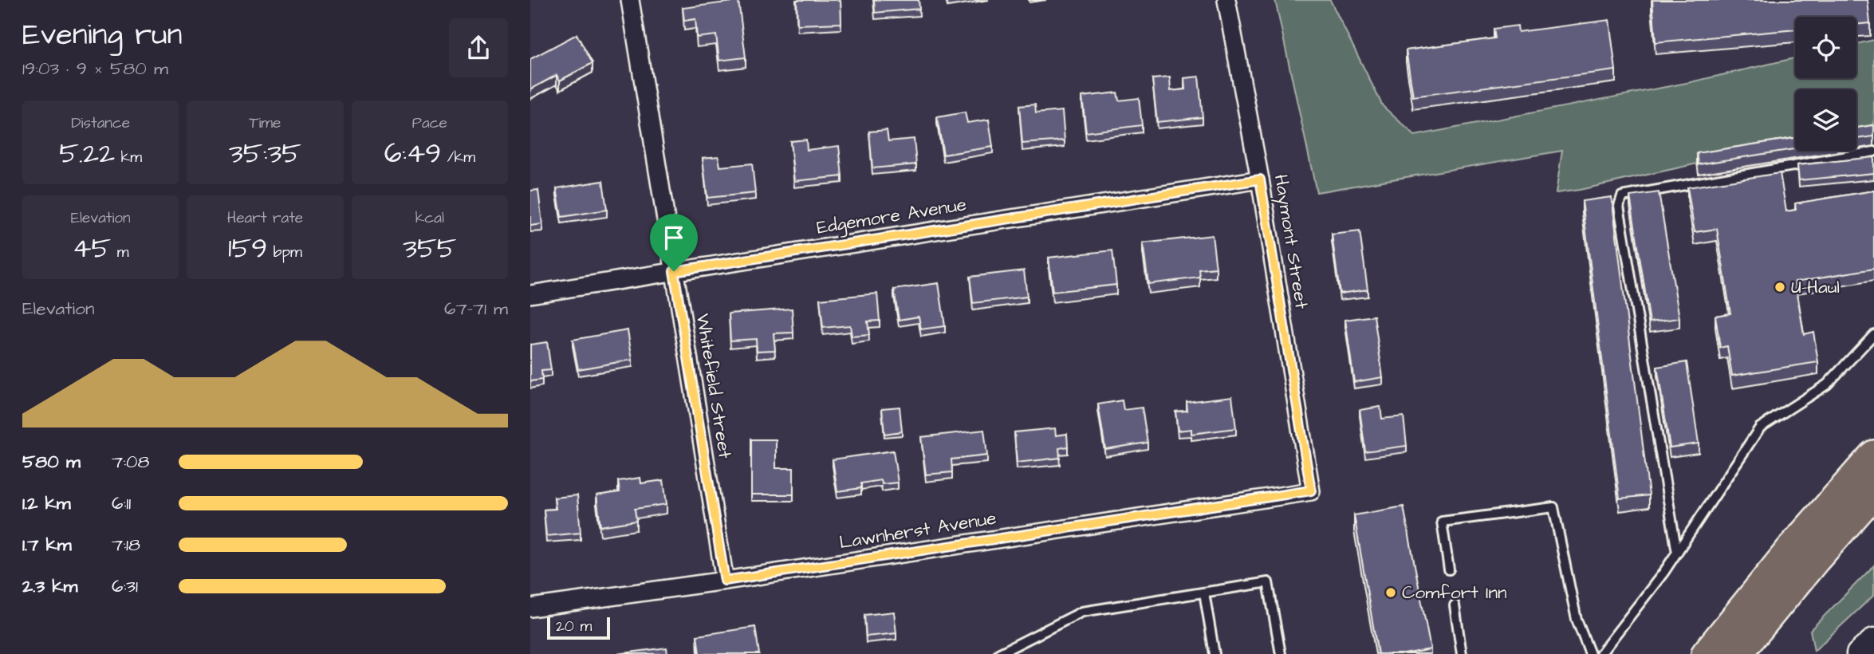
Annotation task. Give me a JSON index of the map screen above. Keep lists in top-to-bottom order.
{
  "streets": {
    "street": [
      "Edgemore Avenue",
      "Haymont Street",
      "Whitefield Street",
      "Lawnherst Avenue"
    ]
  },
  "crossings": [
    ["Edgemore Avenue", "Haymont Street"],
    ["Edgemore Avenue", "Whitefield Street"],
    ["Haymont Street", "Lawnherst Avenue"],
    ["Whitefield Street", "Lawnherst Avenue"]
  ],
  "places": ["U-Haul", "Comfort Inn"],
  "scale_bar": "20 m",
  "page": {
    "heading": ["Evening run", "19:03 · 9 × 580 m"],
    "stats": [
      ["Distance", "5.22 km"],
      ["Time", "35:35"],
      ["Pace", "6:49 /km"],
      ["Elevation", "45 m"],
      ["Heart rate", "159 bpm"],
      ["kcal", "355"]
    ],
    "chart": ["Elevation", "67–71 m"],
    "list": [
      {
        "name": "580 m",
        "note": "7:08"
      },
      {
        "name": "1.2 km",
        "note": "6:11"
      },
      {
        "name": "1.7 km",
        "note": "7:18"
      },
      {
        "name": "2.3 km",
        "note": "6:31"
      }
    ],
    "scale": "20 m"
  }
}
